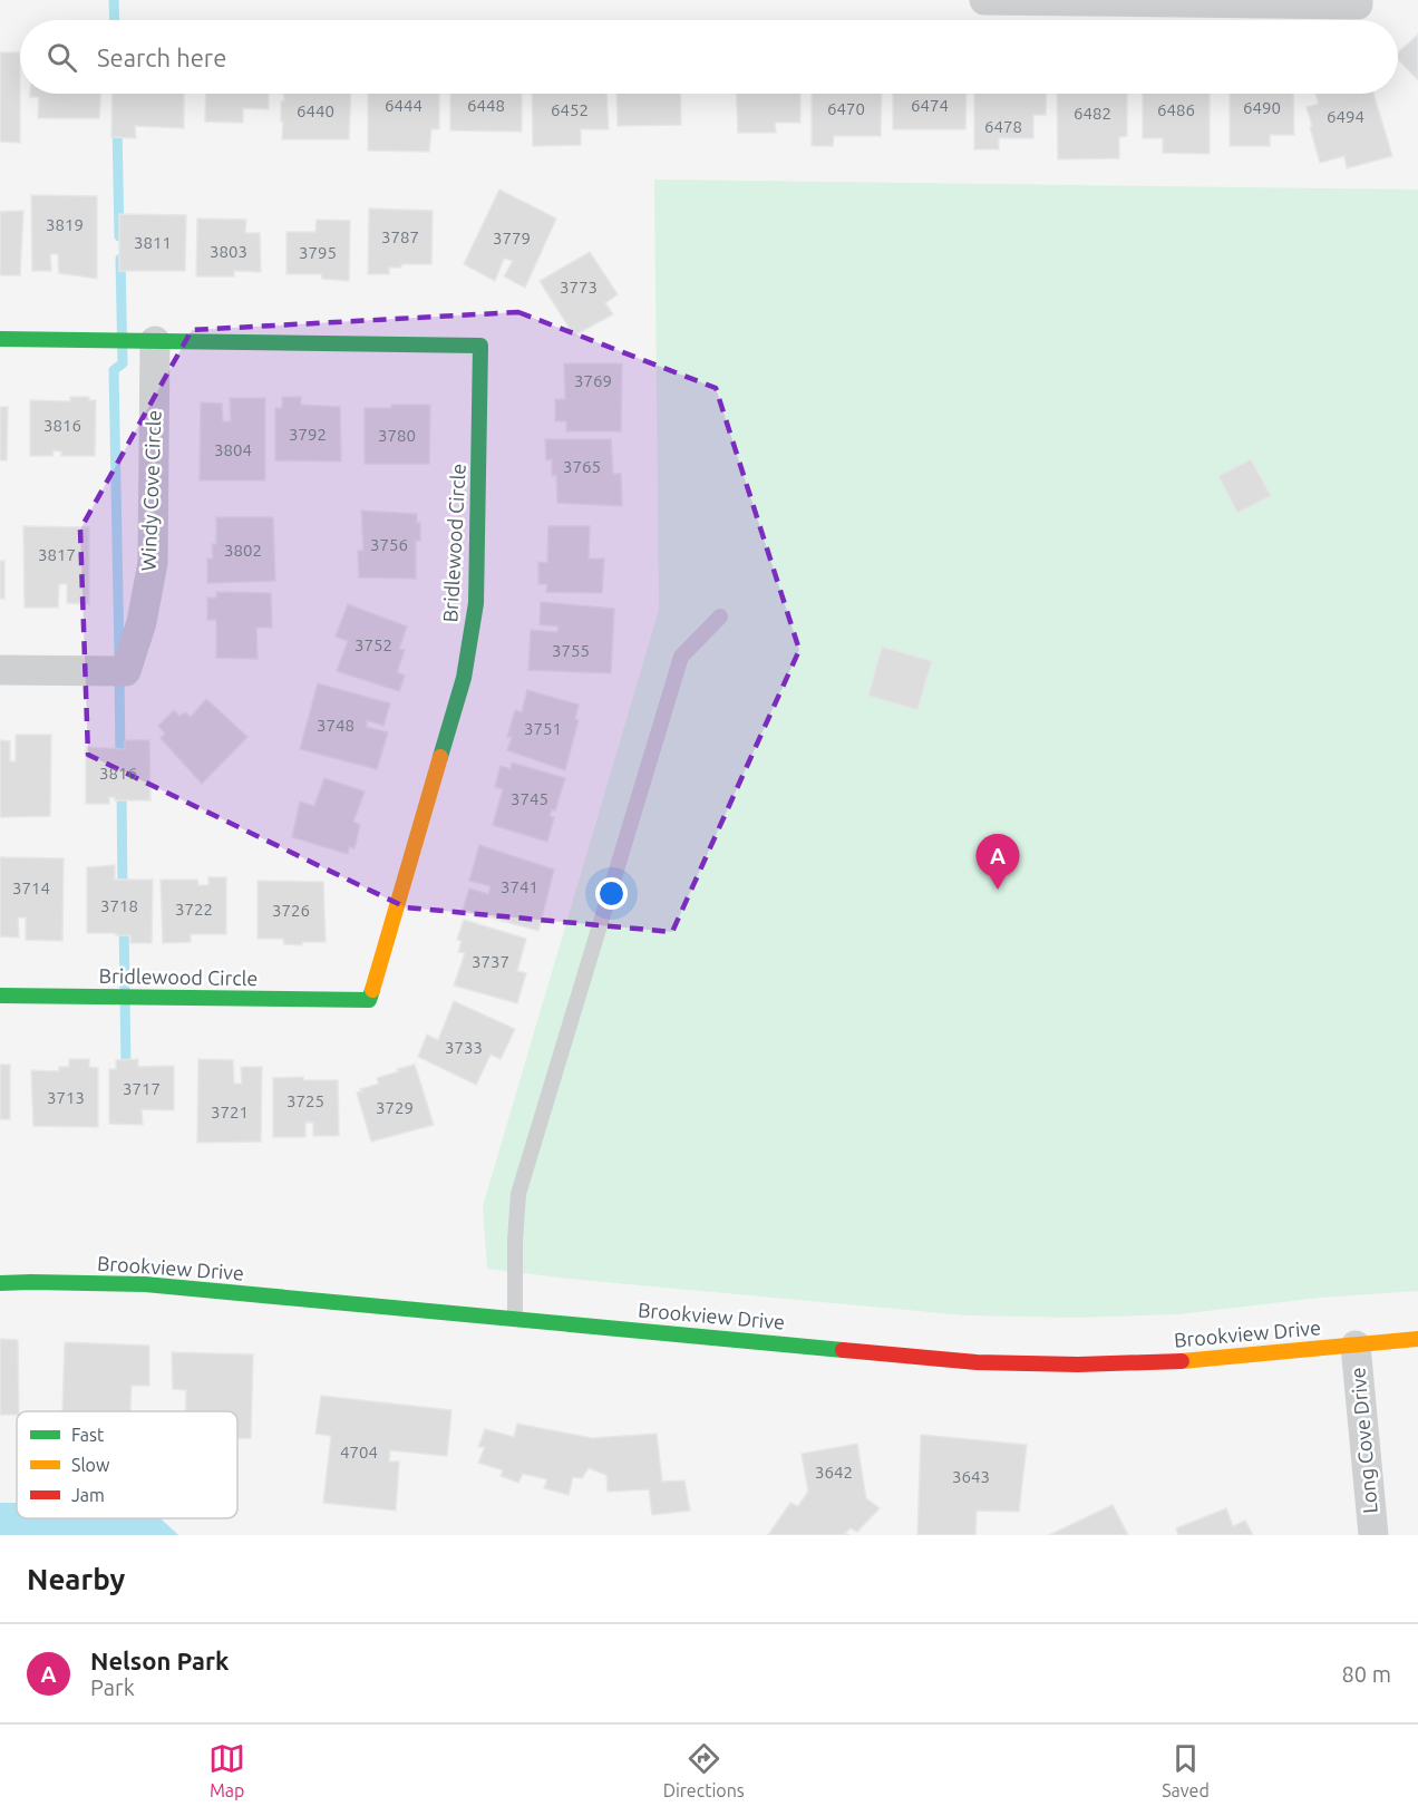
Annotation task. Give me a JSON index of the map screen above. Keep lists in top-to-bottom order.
{
  "streets": {
    "street": [
      "Windy Cove Circle",
      "Bridlewood Circle",
      "Brookview Drive",
      "Long Cove Drive"
    ]
  },
  "crossings": [
    ["Windy Cove Circle", "Bridlewood Circle"],
    ["Brookview Drive", "Long Cove Drive"]
  ],
  "house_numbers": [
    "6444",
    "6448",
    "6474",
    "6490",
    "6470",
    "6452",
    "6486",
    "6440",
    "6482",
    "6494",
    "6478",
    "3819",
    "3787",
    "3779",
    "3811",
    "3803",
    "3795",
    "3773",
    "3769",
    "3816",
    "3792",
    "3780",
    "3804",
    "3765",
    "3756",
    "3802",
    "3817",
    "3752",
    "3755",
    "3748",
    "3751",
    "3816",
    "3745",
    "3741",
    "3714",
    "3718",
    "3722",
    "3726",
    "3737",
    "3733",
    "3717",
    "3713",
    "3725",
    "3729",
    "3721",
    "4704",
    "3642",
    "3643"
  ],
  "legend": ["Fast", "Slow", "Jam"],
  "page": {
    "search": "Search here",
    "pins": "A",
    "heading": "Nearby",
    "list": [
      {
        "mark": "A",
        "name": "Nelson Park",
        "note": "Park",
        "value": "80 m"
      }
    ],
    "nav": ["Map", "Directions", "Saved"]
  }
}
